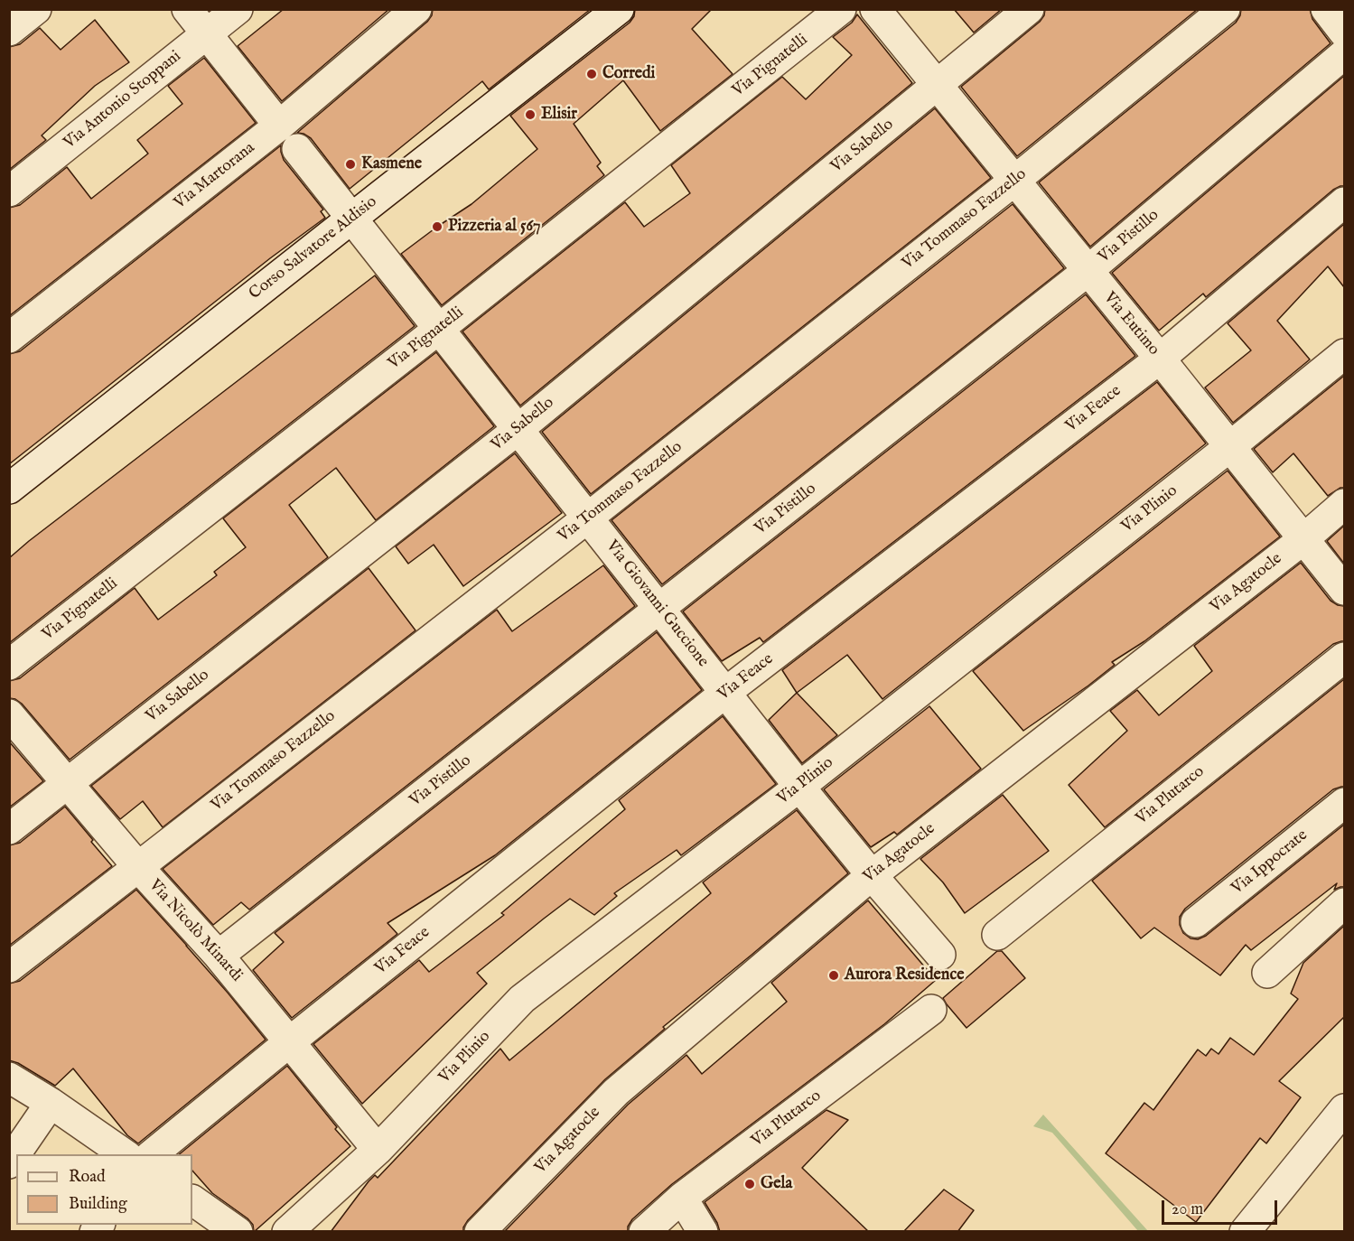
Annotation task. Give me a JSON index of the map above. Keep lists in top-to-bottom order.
{
  "streets": {
    "street": [
      "Via Pignatelli",
      "Via Antonio Stoppani",
      "Via Sabello",
      "Via Martorana",
      "Via Tommaso Fazzello",
      "Via Pistillo",
      "Corso Salvatore Aldisio",
      "Via Eutimo",
      "Via Feace",
      "Via Plinio",
      "Via Agatocle",
      "Via Giovanni Guccione",
      "Via Plutarco",
      "Via Ippocrate",
      "Via Nicolò Minardi"
    ]
  },
  "crossings": [
    ["Via Pignatelli", "Via Giovanni Guccione"],
    ["Via Sabello", "Via Eutimo"],
    ["Via Sabello", "Via Giovanni Guccione"],
    ["Via Sabello", "Via Nicolò Minardi"],
    ["Via Tommaso Fazzello", "Via Eutimo"],
    ["Via Tommaso Fazzello", "Via Giovanni Guccione"],
    ["Via Tommaso Fazzello", "Via Nicolò Minardi"],
    ["Via Pistillo", "Via Eutimo"],
    ["Via Pistillo", "Via Giovanni Guccione"],
    ["Via Pistillo", "Via Nicolò Minardi"],
    ["Corso Salvatore Aldisio", "Via Giovanni Guccione"],
    ["Via Eutimo", "Via Feace"],
    ["Via Eutimo", "Via Plinio"],
    ["Via Eutimo", "Via Agatocle"],
    ["Via Feace", "Via Giovanni Guccione"],
    ["Via Feace", "Via Nicolò Minardi"],
    ["Via Plinio", "Via Giovanni Guccione"],
    ["Via Plinio", "Via Nicolò Minardi"],
    ["Via Agatocle", "Via Giovanni Guccione"]
  ],
  "places": [
    "Corredi",
    "Elisir",
    "Kasmene",
    "Pizzeria al 567",
    "Aurora Residence",
    "Gela"
  ],
  "legend": ["Road", "Building"],
  "scale_bar": "20 m"
}
